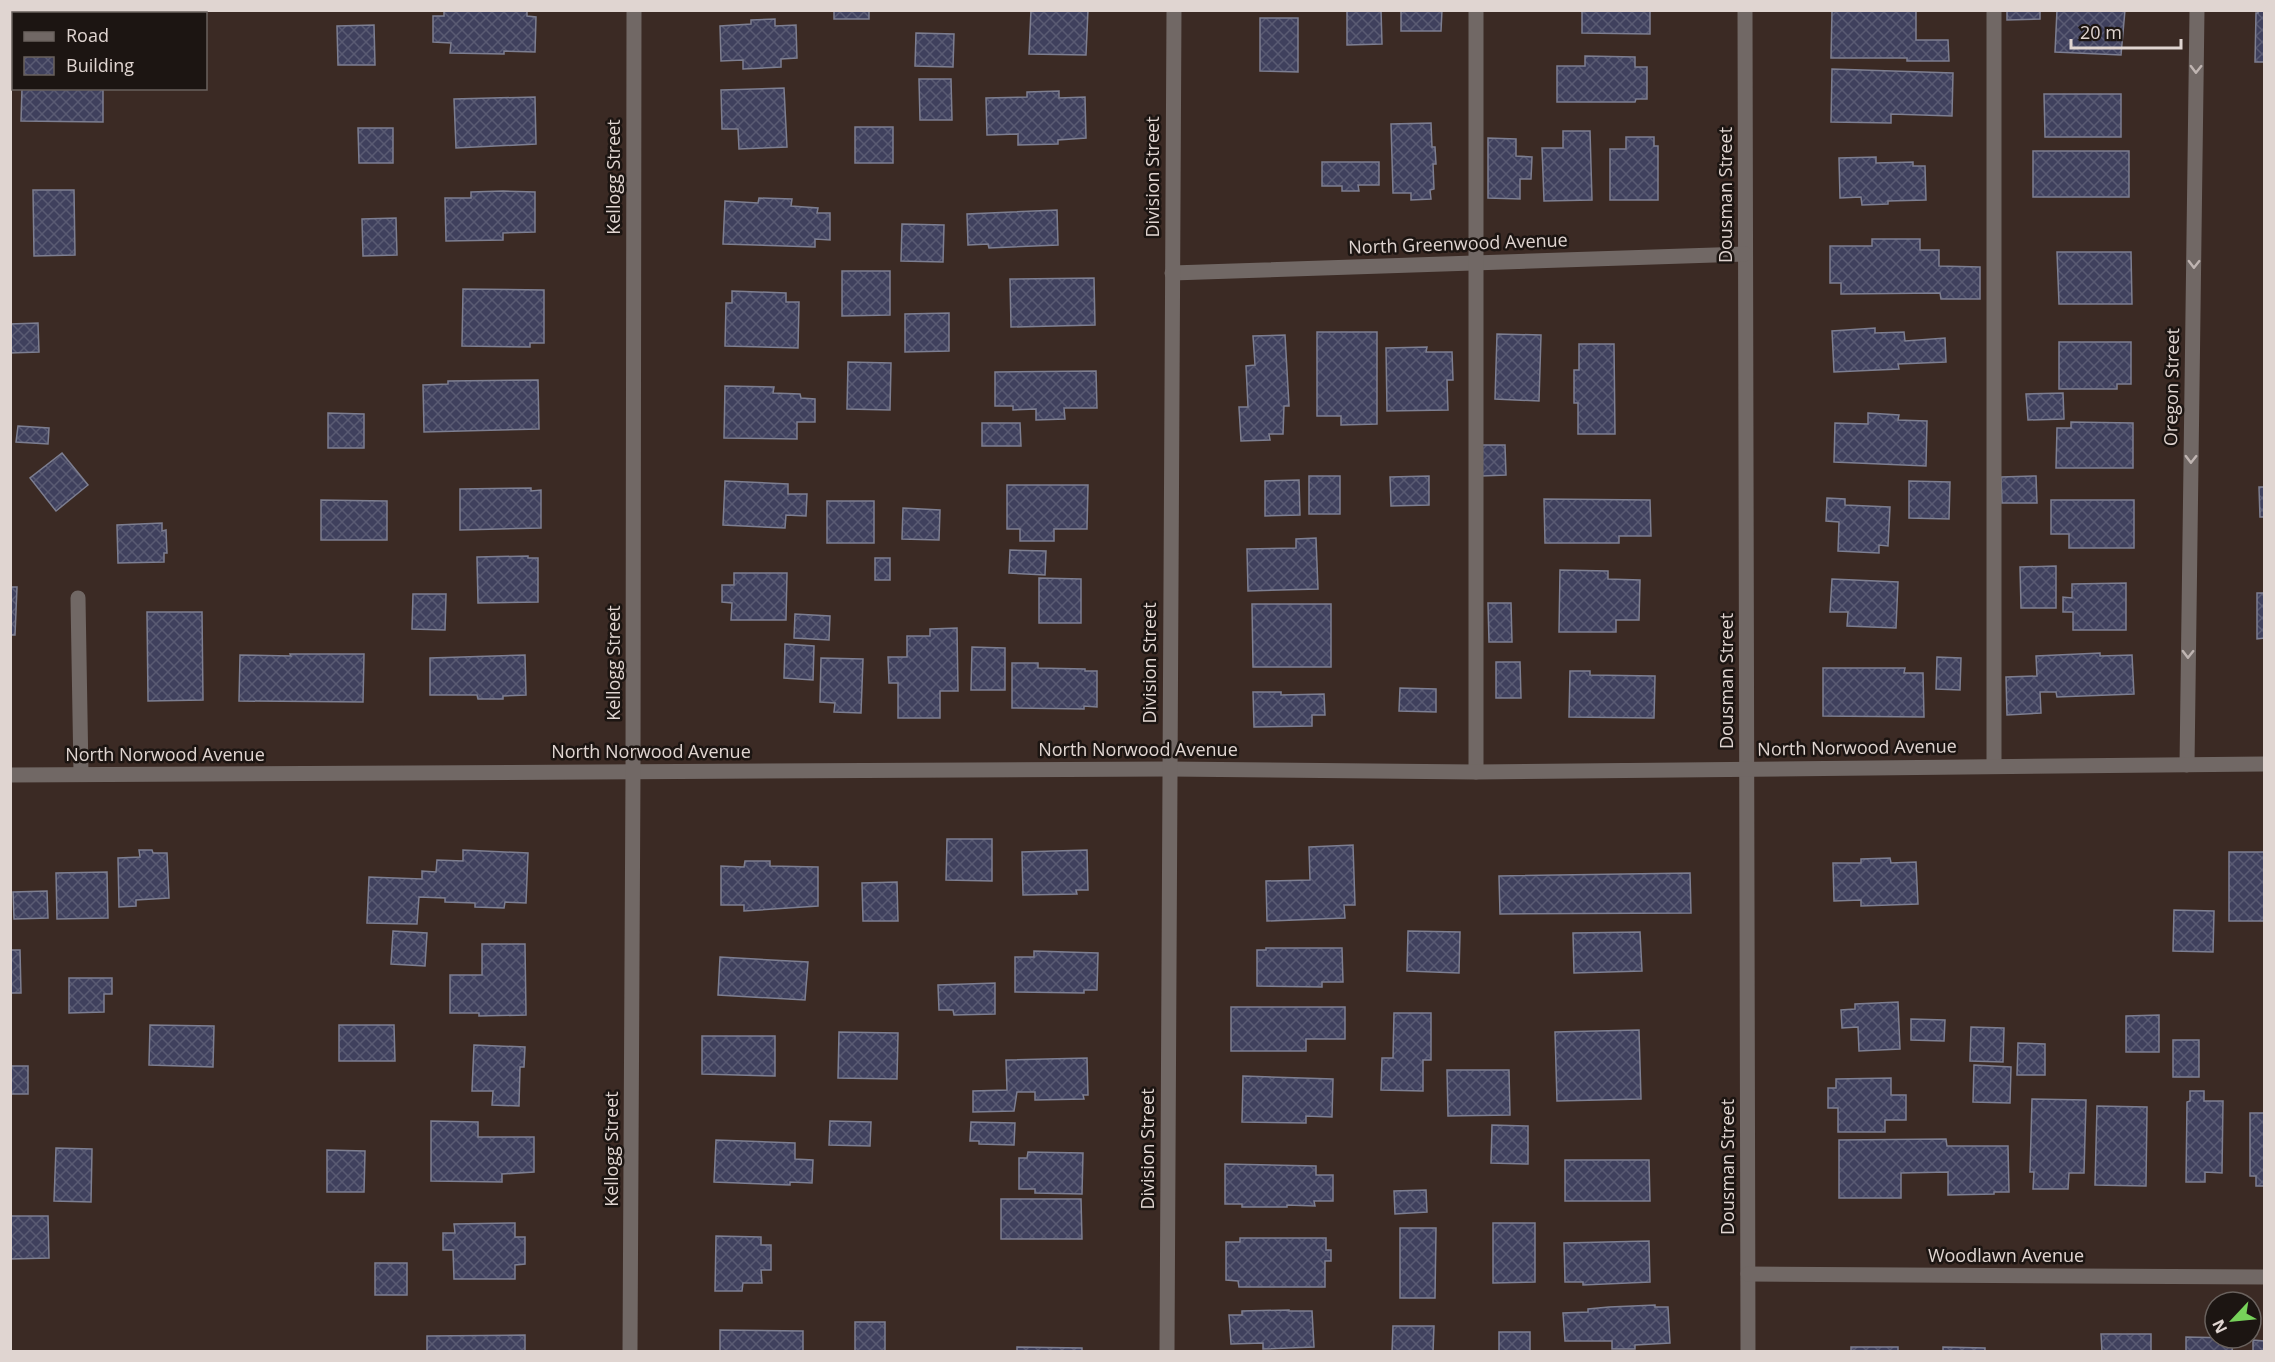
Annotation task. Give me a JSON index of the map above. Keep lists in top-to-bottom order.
{
  "streets": {
    "street": [
      "Kellogg Street",
      "Division Street",
      "Dousman Street",
      "North Greenwood Avenue",
      "Oregon Street",
      "North Norwood Avenue",
      "Woodlawn Avenue"
    ]
  },
  "crossings": [
    ["Kellogg Street", "North Norwood Avenue"],
    ["Division Street", "North Greenwood Avenue"],
    ["Division Street", "North Norwood Avenue"],
    ["Dousman Street", "North Greenwood Avenue"],
    ["Dousman Street", "North Norwood Avenue"],
    ["Dousman Street", "Woodlawn Avenue"],
    ["Oregon Street", "North Norwood Avenue"]
  ],
  "one_way": ["Oregon Street"],
  "legend": ["Road", "Building"],
  "scale_bar": "20 m",
  "north": "bottom left"
}
